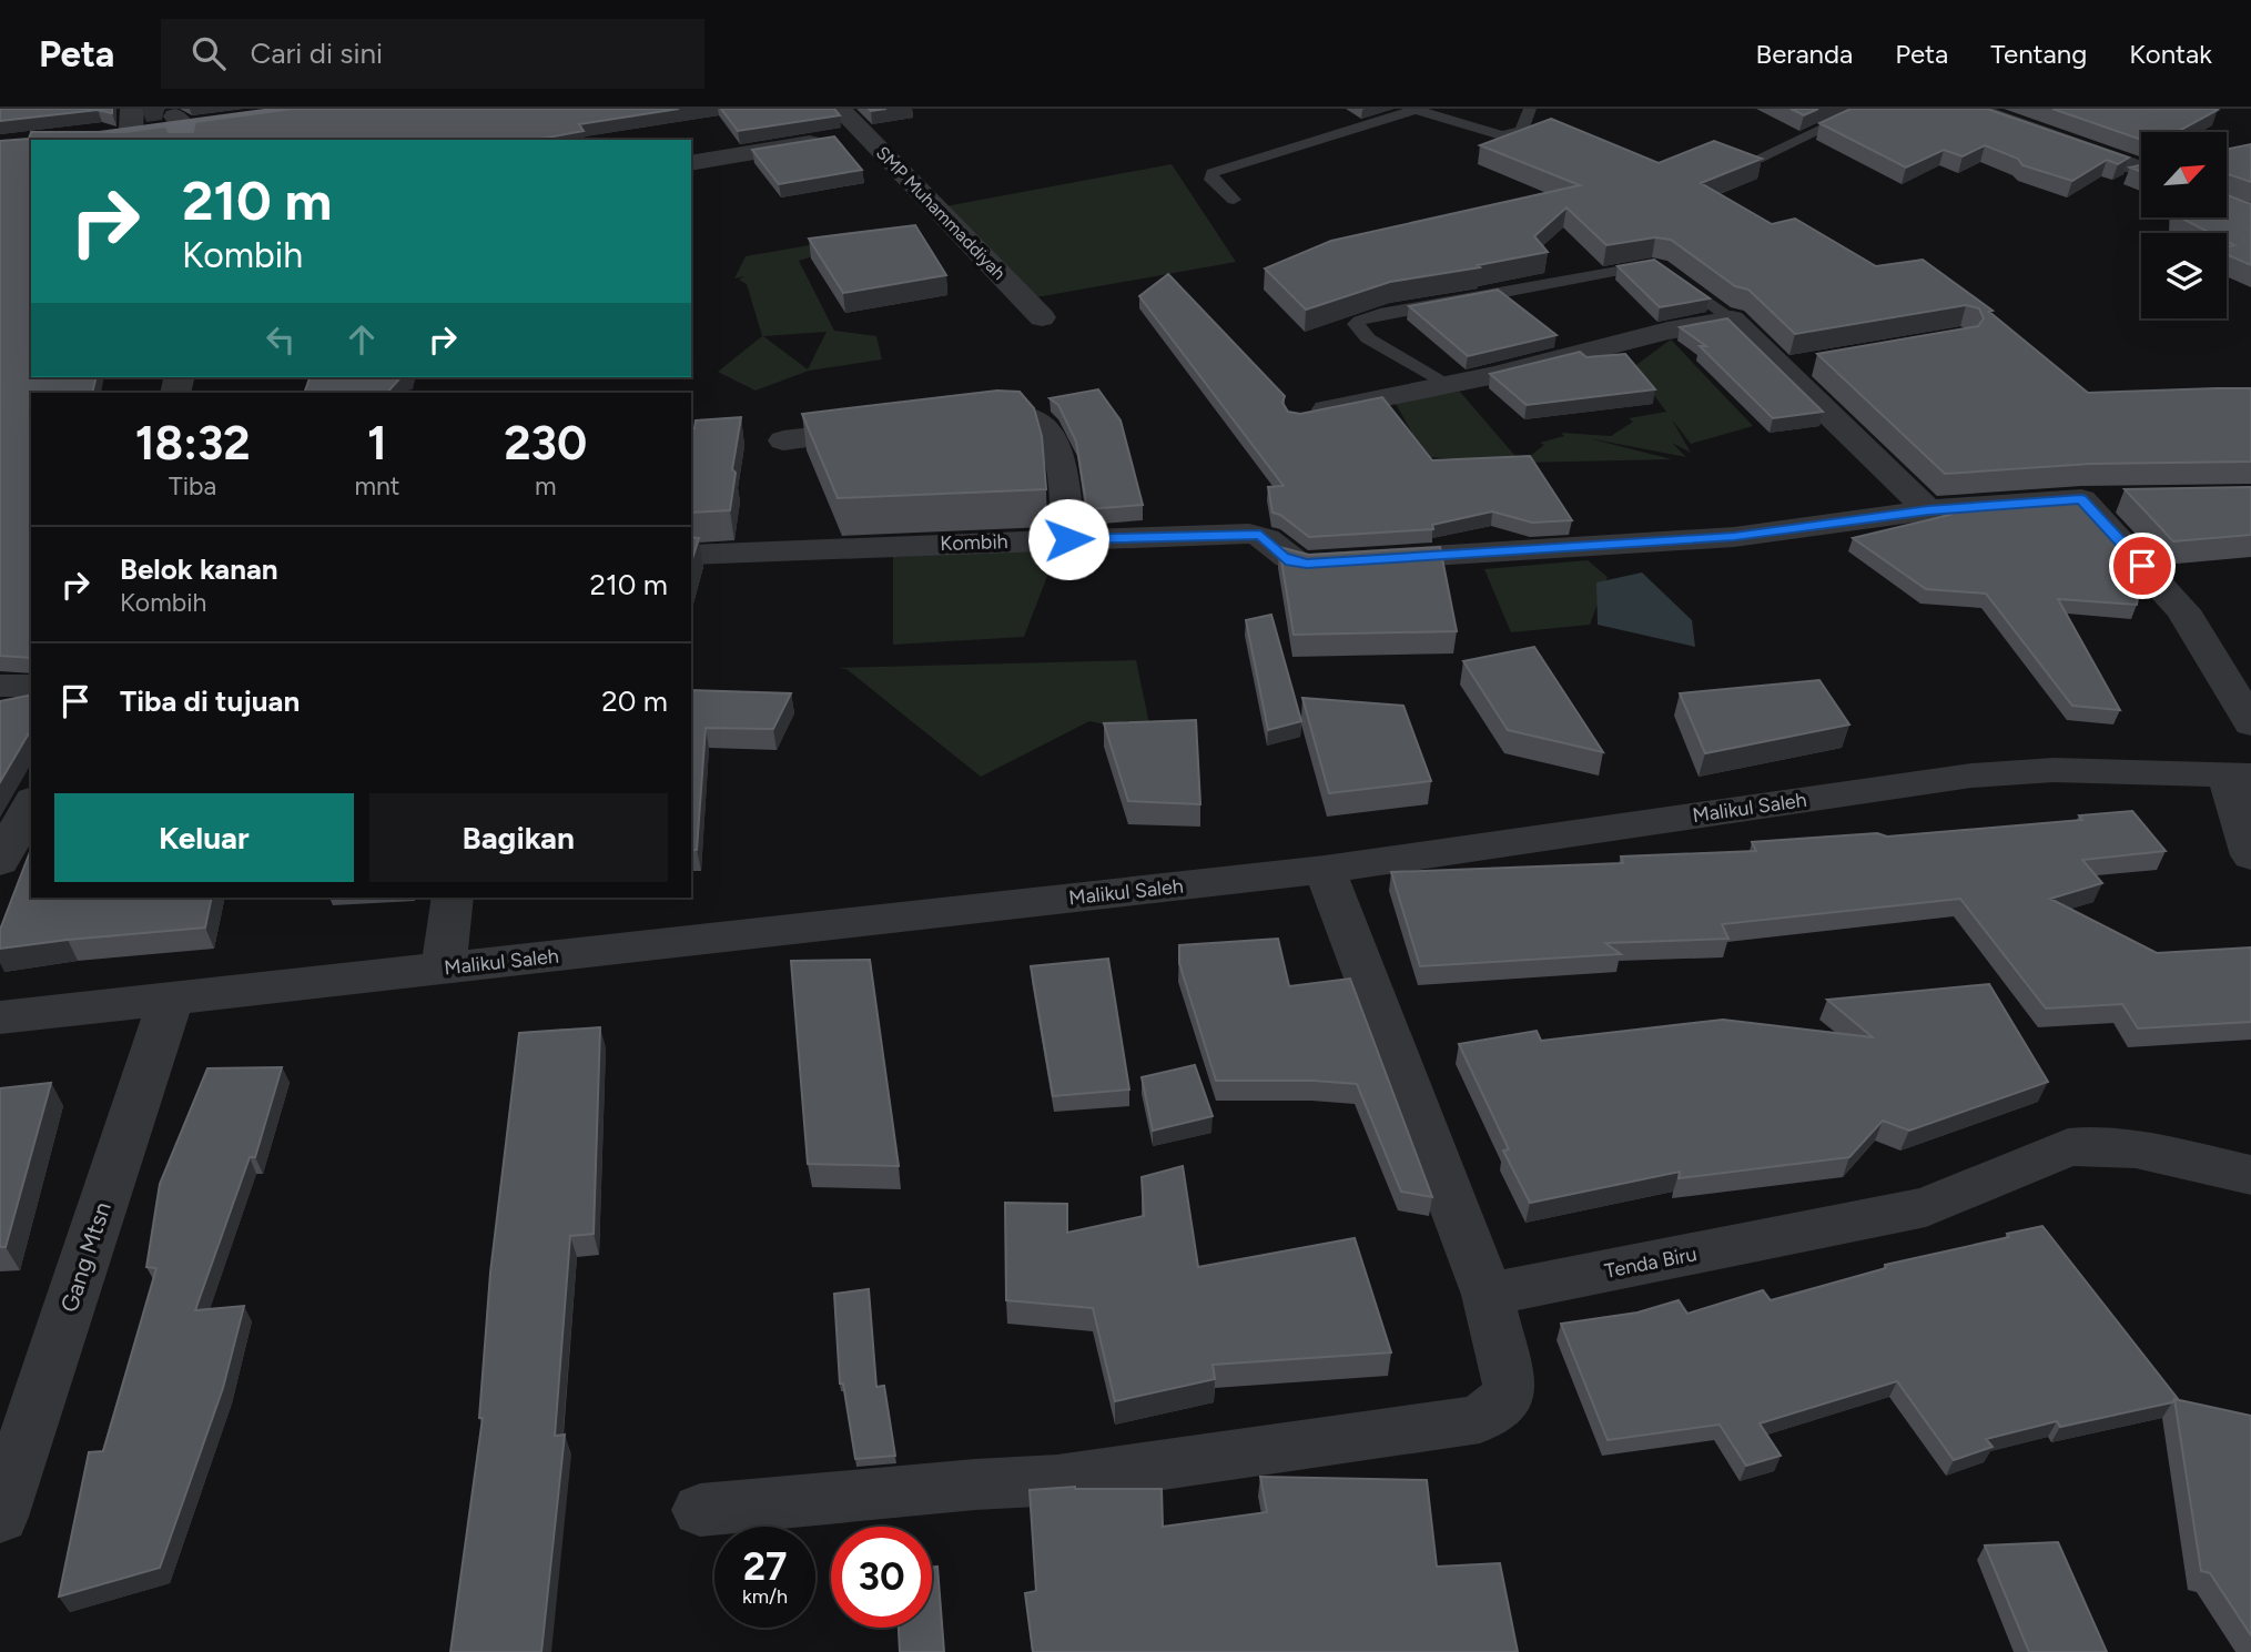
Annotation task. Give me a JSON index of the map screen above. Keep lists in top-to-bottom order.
{
  "streets": {
    "street": [
      "SMP Muhammaddiyah",
      "Kombih",
      "Malikul Saleh",
      "Gang Mtsn",
      "Tenda Biru"
    ]
  },
  "crossings": [
    ["Malikul Saleh", "Gang Mtsn"]
  ],
  "north": "top right",
  "page": {
    "header": "Peta",
    "search": "Cari di sini",
    "nav": [
      "Beranda",
      "Peta",
      "Tentang",
      "Kontak"
    ],
    "turn": ["210 m", "Kombih"],
    "eta": [
      "18:32",
      "Tiba",
      "1",
      "mnt",
      "230",
      "m"
    ],
    "list": [
      {
        "name": "Belok kanan",
        "note": "Kombih",
        "value": "210 m"
      },
      {
        "name": "Tiba di tujuan",
        "value": "20 m"
      }
    ],
    "buttons": ["Keluar", "Bagikan"],
    "speed": "27 km/h",
    "limit": "30"
  }
}
